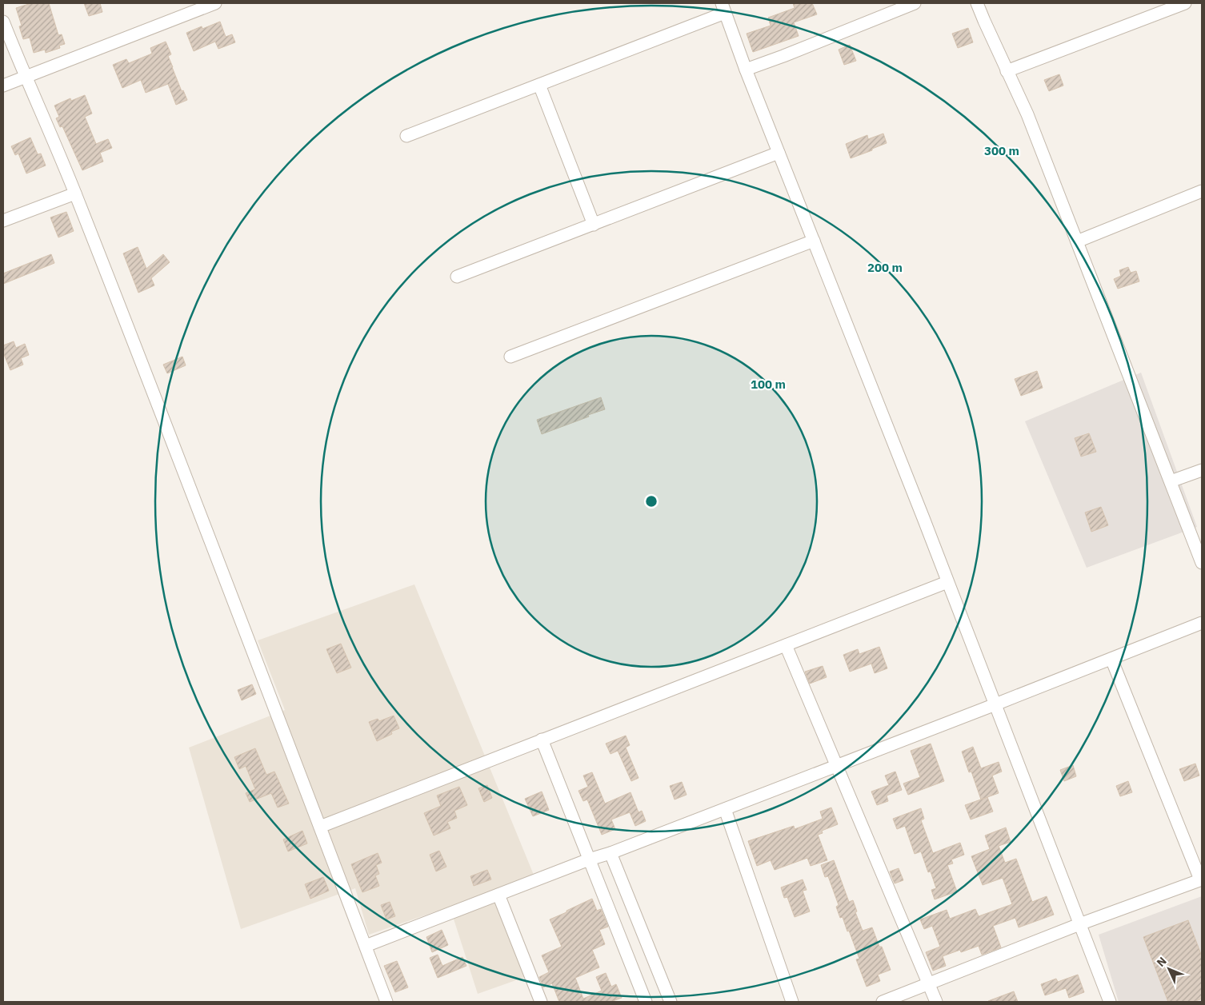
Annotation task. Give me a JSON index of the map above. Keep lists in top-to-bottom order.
{
  "north": "top left",
  "rings": ["300 m", "200 m", "100 m"]
}
